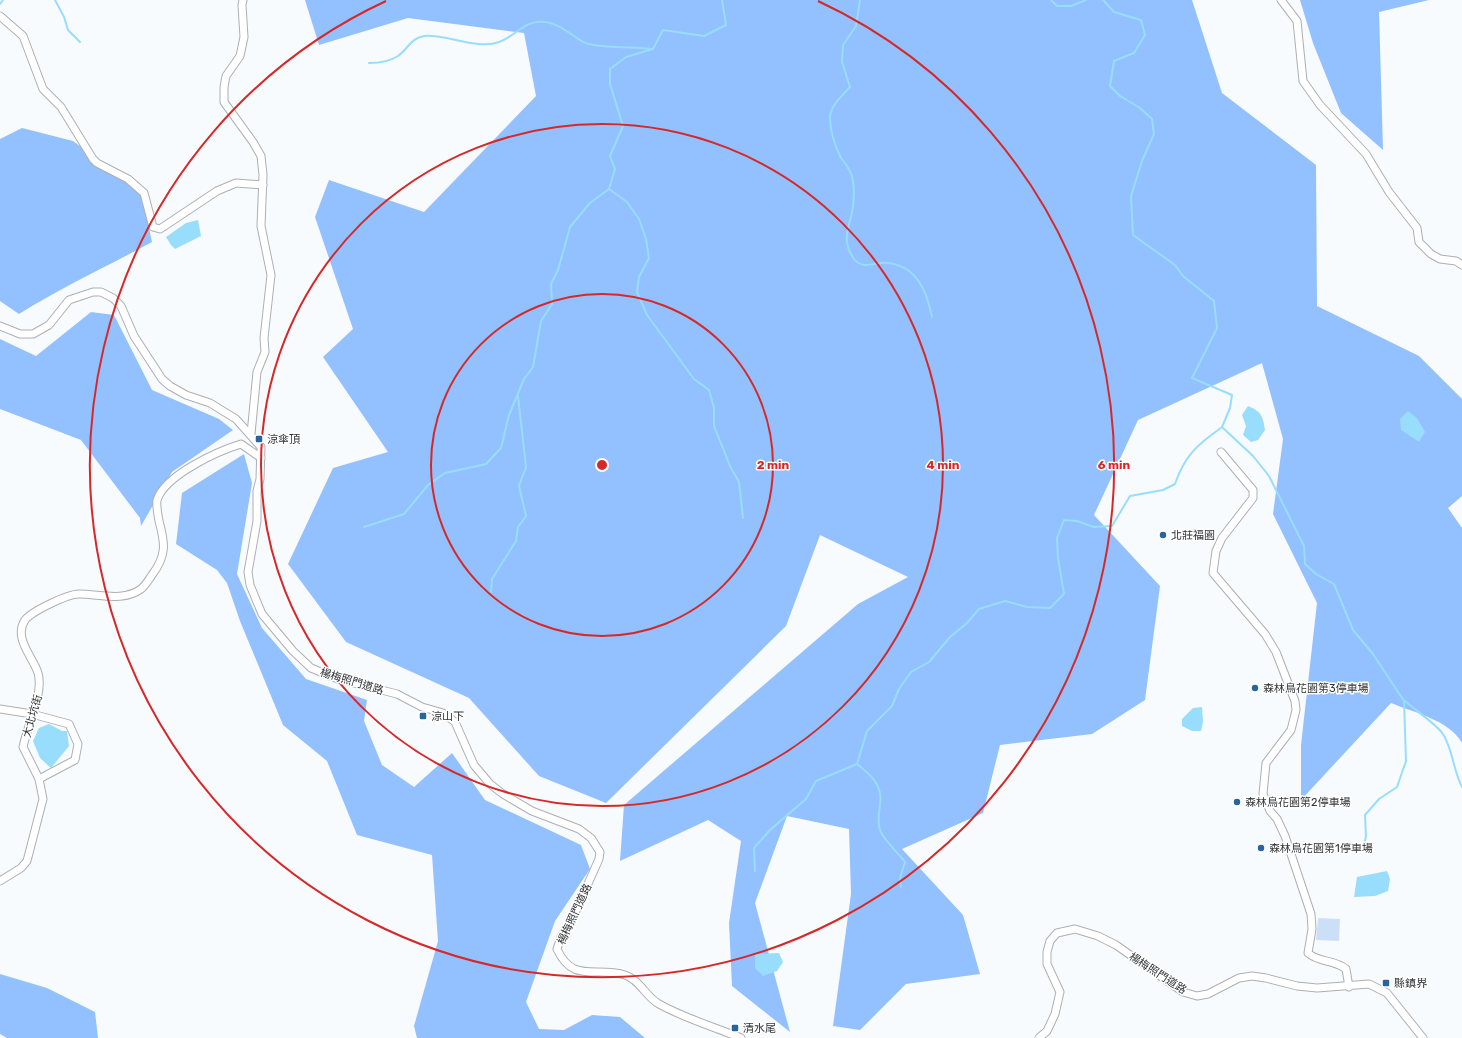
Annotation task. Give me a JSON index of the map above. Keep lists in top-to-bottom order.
{
  "streets": {
    "street": ["楊梅照門道路", "大北坑街"]
  },
  "crossings": [
    ["楊梅照門道路", "大北坑街"]
  ],
  "places": {
    "transit": [
      "涼傘頂",
      "涼山下",
      "縣鎮界",
      "清水尾"
    ],
    "other": [
      "北莊福園",
      "森林鳥花園第3停車場",
      "森林鳥花園第2停車場",
      "森林鳥花園第1停車場"
    ]
  },
  "rings": ["2 min", "4 min", "6 min"]
}
